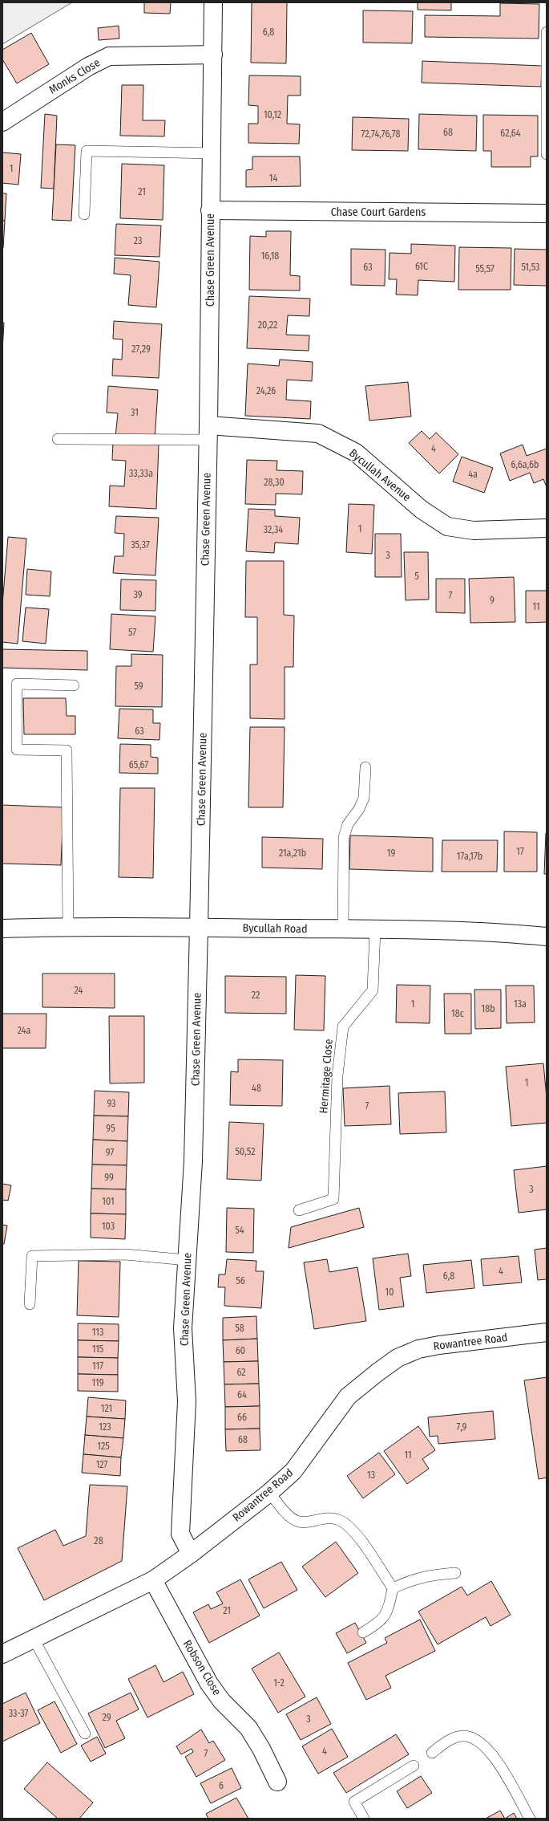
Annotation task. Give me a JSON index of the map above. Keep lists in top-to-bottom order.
{
  "streets": {
    "street": [
      "Monks Close",
      "Chase Court Gardens",
      "Chase Green Avenue",
      "Bycullah Avenue",
      "Bycullah Road",
      "Rowantree Road",
      "Robson Close"
    ],
    "lane": ["Hermitage Close"]
  },
  "crossings": [
    ["Monks Close", "Chase Green Avenue"],
    ["Chase Court Gardens", "Chase Green Avenue"],
    ["Chase Green Avenue", "Bycullah Avenue"],
    ["Chase Green Avenue", "Bycullah Road"],
    ["Chase Green Avenue", "Rowantree Road"],
    ["Bycullah Road", "Hermitage Close"],
    ["Rowantree Road", "Robson Close"]
  ],
  "house_numbers": [
    "6,8",
    "10,12",
    "68",
    "62,64",
    "72,74,76,78",
    "1",
    "14",
    "21",
    "23",
    "16,18",
    "61C",
    "63",
    "51,53",
    "55,57",
    "20,22",
    "27,29",
    "24,26",
    "31",
    "4",
    "6,6a,6b",
    "33,33a",
    "4a",
    "28,30",
    "1",
    "32,34",
    "35,37",
    "3",
    "5",
    "39",
    "7",
    "9",
    "11",
    "57",
    "59",
    "63",
    "65,67",
    "17",
    "21a,21b",
    "19",
    "17a,17b",
    "24",
    "22",
    "1",
    "13a",
    "18b",
    "18c",
    "24a",
    "1",
    "48",
    "93",
    "7",
    "95",
    "50,52",
    "97",
    "99",
    "3",
    "101",
    "103",
    "54",
    "4",
    "6,8",
    "56",
    "10",
    "58",
    "113",
    "115",
    "60",
    "117",
    "62",
    "119",
    "64",
    "121",
    "66",
    "123",
    "7,9",
    "68",
    "125",
    "11",
    "127",
    "13",
    "28",
    "21",
    "1-2",
    "33-37",
    "29",
    "3",
    "4",
    "7",
    "6"
  ]
}
